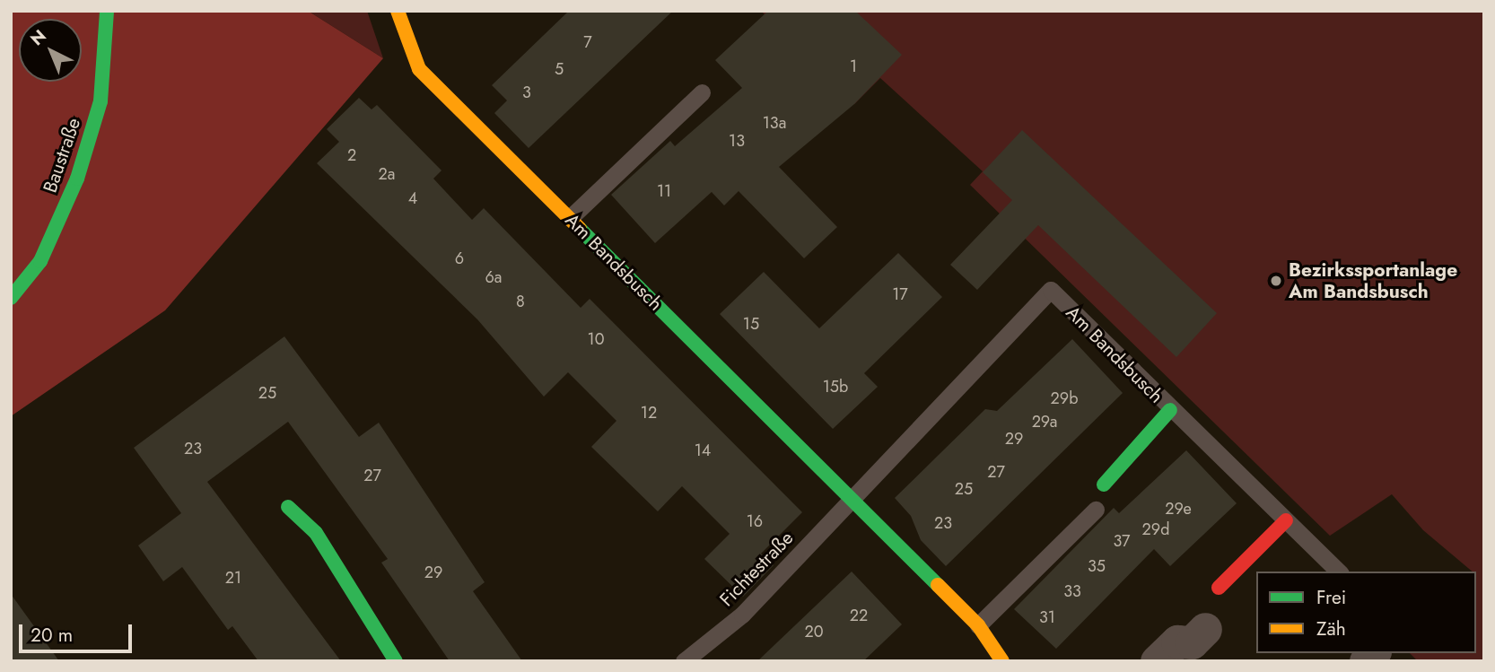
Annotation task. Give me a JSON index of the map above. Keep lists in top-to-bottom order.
{
  "streets": {
    "street": ["Baustraße", "Am Bandsbusch"],
    "lane": ["Fichtestraße"]
  },
  "crossings": [
    ["Am Bandsbusch", "Fichtestraße"]
  ],
  "places": ["Bezirkssportanlage Am Bandsbusch"],
  "house_numbers": [
    "7",
    "1",
    "5",
    "3",
    "13a",
    "13",
    "2",
    "2a",
    "11",
    "4",
    "6",
    "6a",
    "17",
    "8",
    "15",
    "10",
    "15b",
    "25",
    "29b",
    "12",
    "29a",
    "29",
    "23",
    "14",
    "27",
    "27",
    "25",
    "29e",
    "16",
    "23",
    "29d",
    "37",
    "35",
    "29",
    "21",
    "33",
    "22",
    "31",
    "20"
  ],
  "legend": ["Frei", "Zäh"],
  "scale_bar": "20 m",
  "north": "top left"
}
